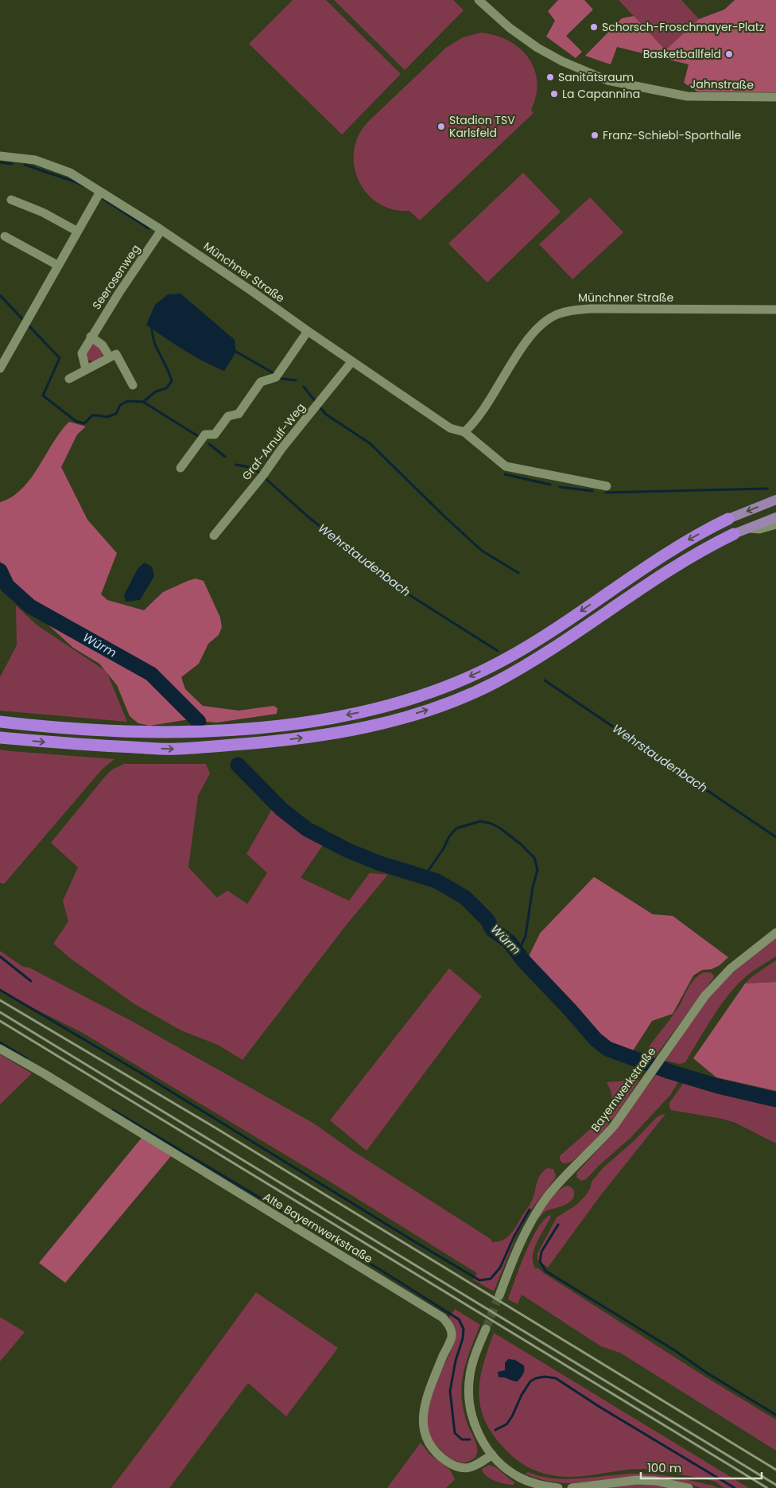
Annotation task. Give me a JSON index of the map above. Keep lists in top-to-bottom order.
{
  "streets": {
    "street": [
      "Jahnstraße",
      "Münchner Straße",
      "Seerosenweg",
      "Graf-Arnulf-Weg",
      "Bayernwerkstraße",
      "Alte Bayernwerkstraße"
    ]
  },
  "crossings": [
    ["Münchner Straße", "Seerosenweg"],
    ["Münchner Straße", "Graf-Arnulf-Weg"]
  ],
  "water": ["Wehrstaudenbach", "Würm"],
  "places": [
    "Schorsch-Froschmayer-Platz",
    "Basketballfeld",
    "Sanitätsraum",
    "La Capannina",
    "Stadion TSV Karlsfeld",
    "Franz-Schiebl-Sporthalle"
  ],
  "scale_bar": "100 m"
}
